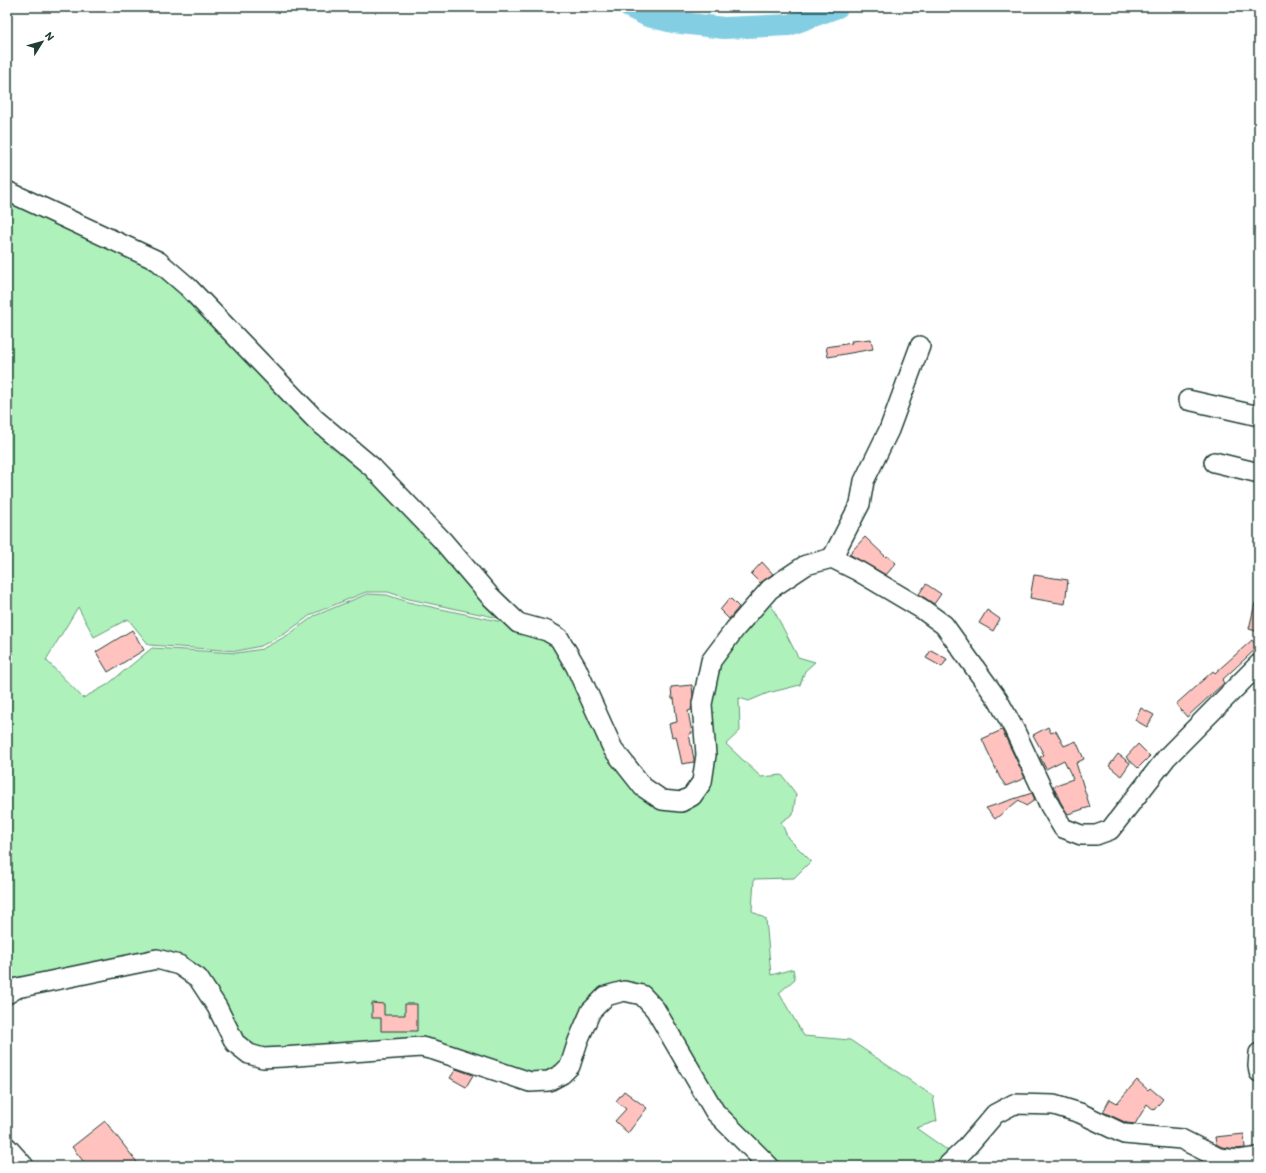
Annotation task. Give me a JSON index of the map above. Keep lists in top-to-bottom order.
{
  "north": "top right"
}
